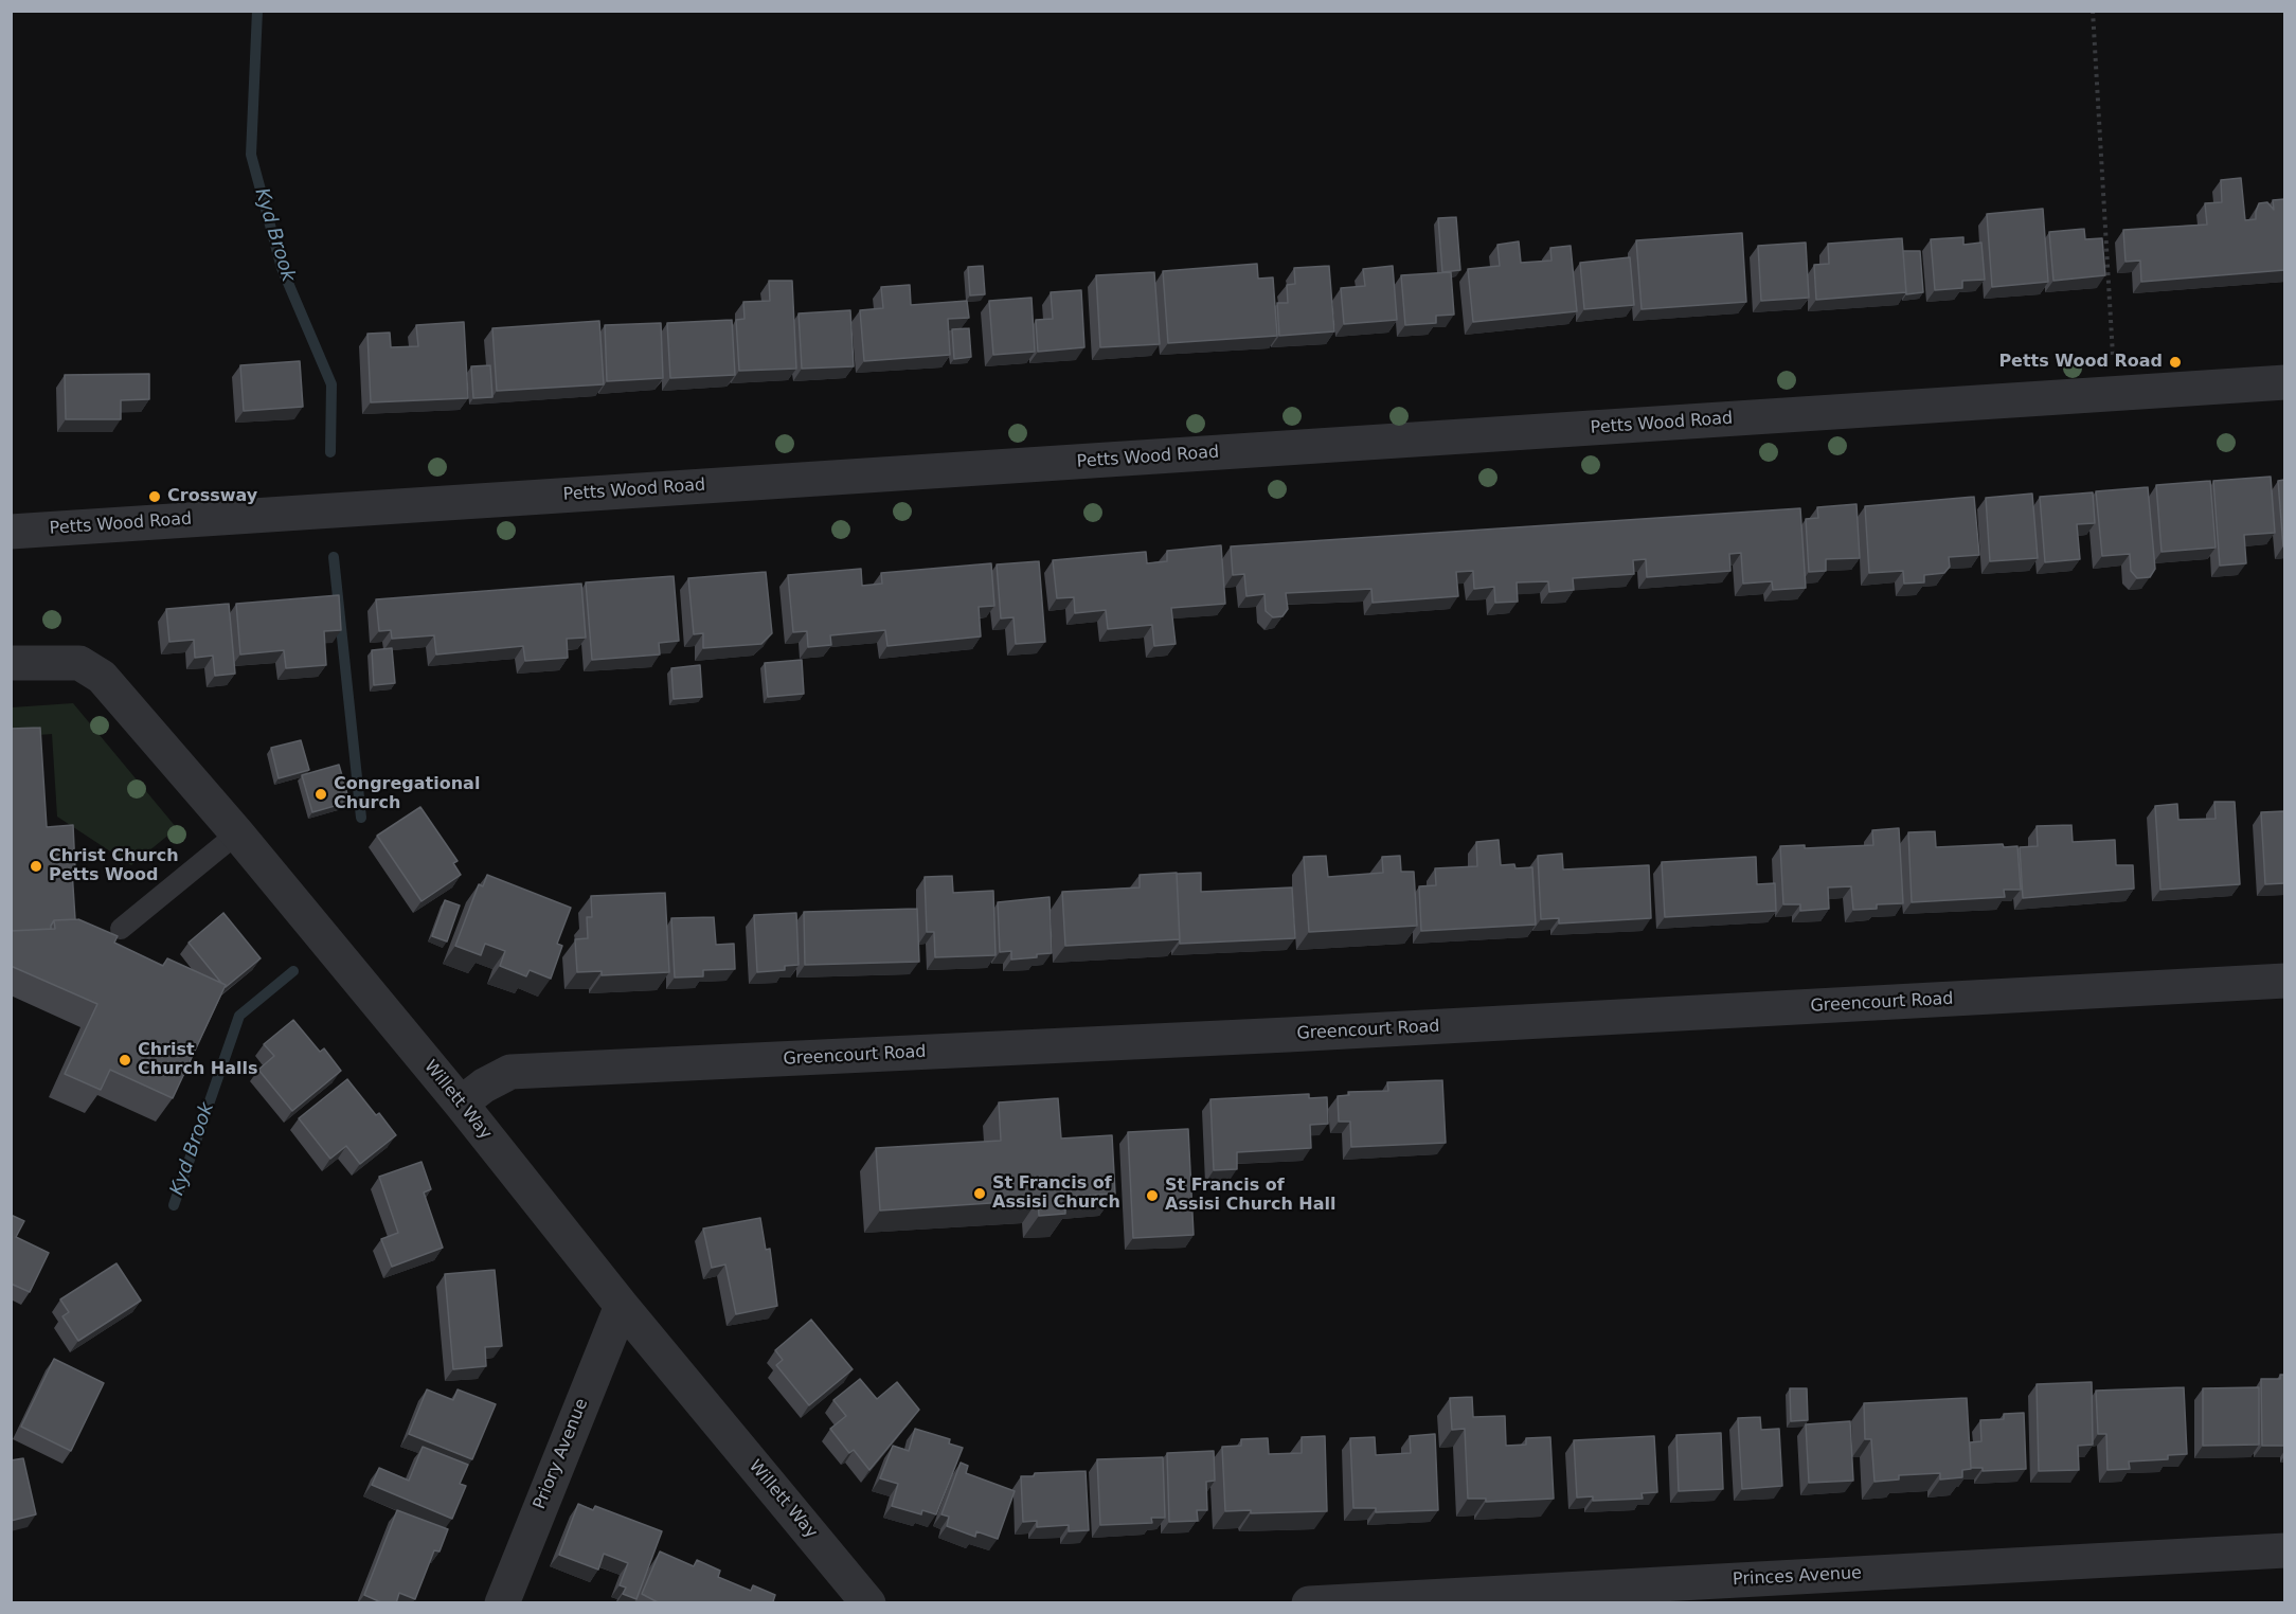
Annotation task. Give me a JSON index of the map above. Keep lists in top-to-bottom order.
{
  "streets": {
    "street": [
      "Petts Wood Road",
      "Greencourt Road",
      "Willett Way",
      "Priory Avenue",
      "Princes Avenue"
    ]
  },
  "crossings": [
    ["Greencourt Road", "Willett Way"],
    ["Willett Way", "Priory Avenue"]
  ],
  "water": ["Kyd Brook"],
  "places": [
    "Petts Wood Road",
    "Crossway",
    "Congregational Church",
    "Christ Church Petts Wood",
    "Christ Church Halls",
    "St Francis of Assisi Church",
    "St Francis of Assisi Church Hall"
  ]
}
